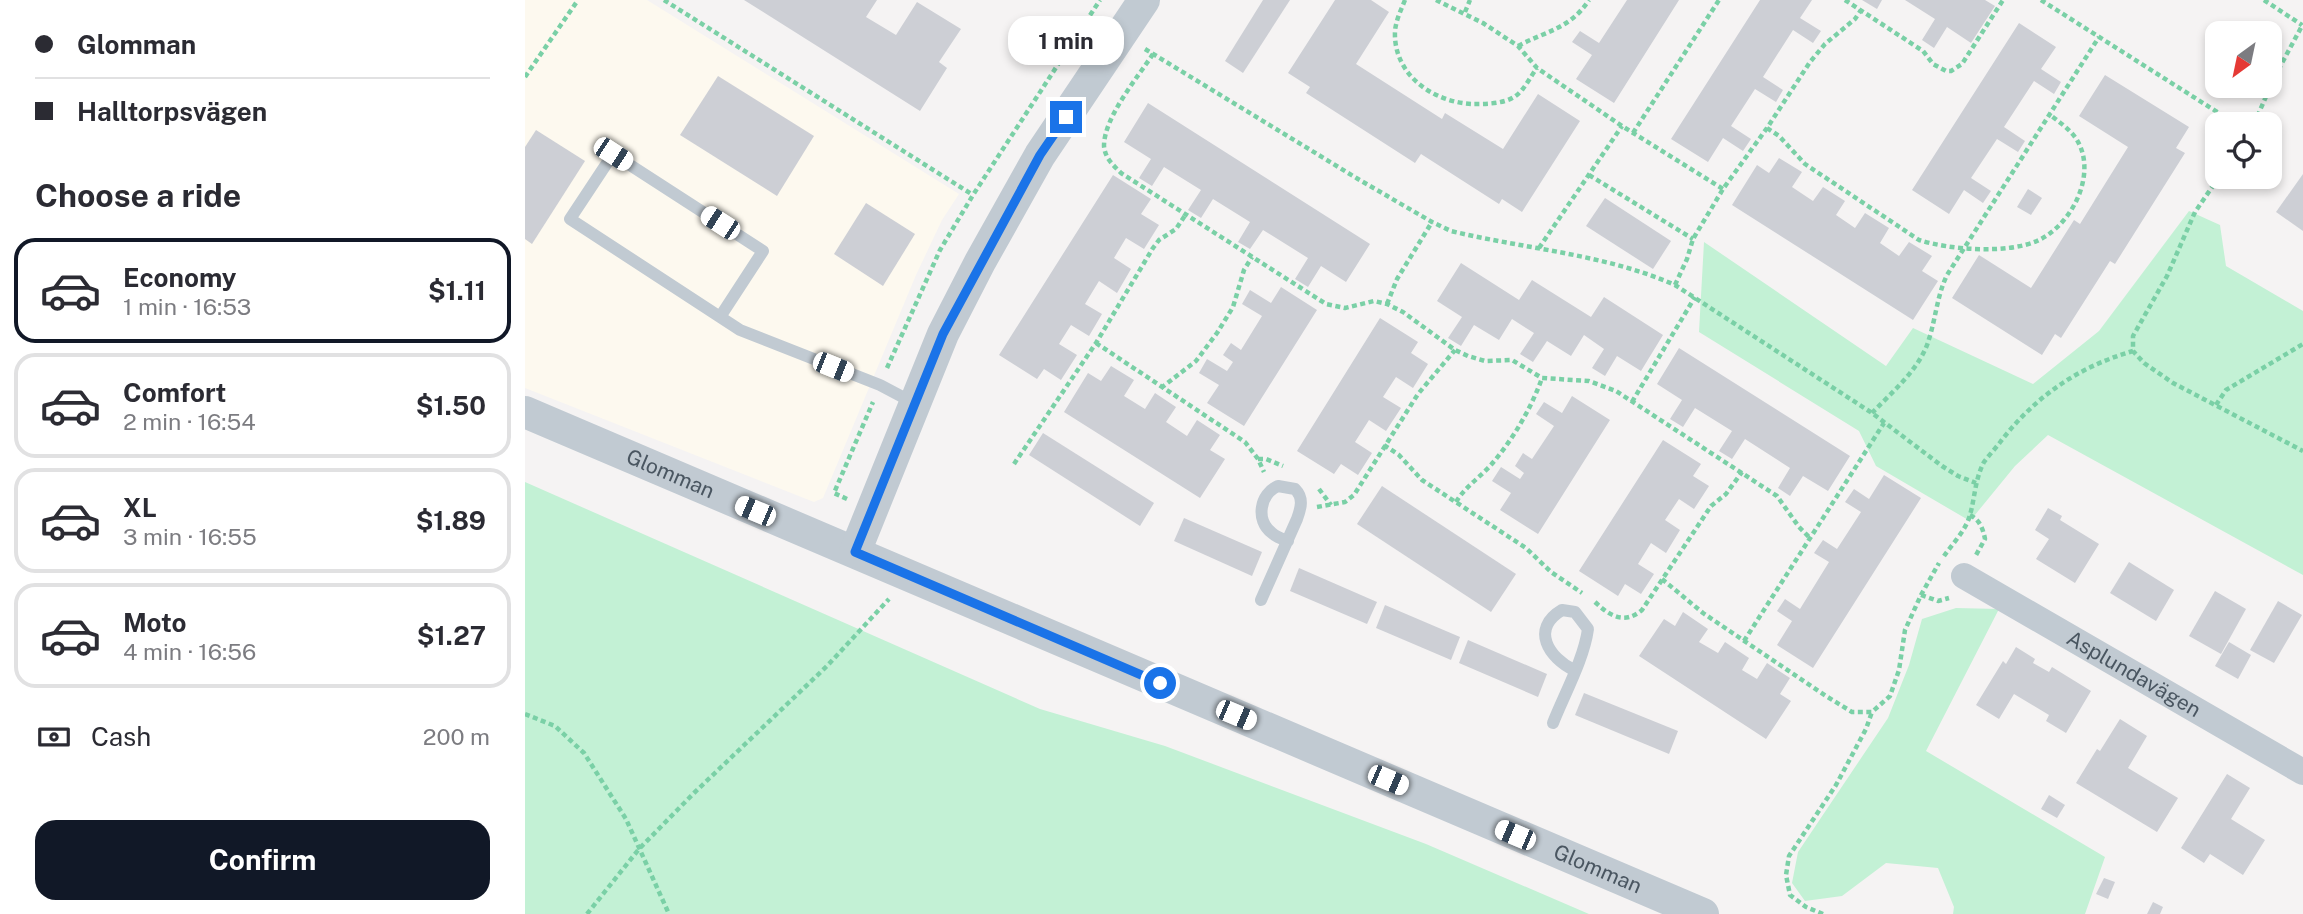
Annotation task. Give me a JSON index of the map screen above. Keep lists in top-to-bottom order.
{
  "streets": {
    "street": ["Glomman", "Asplundavägen"]
  },
  "north": "bottom left",
  "page": {
    "banner": ["Glomman", "Halltorpsvägen"],
    "bubble": "1 min",
    "heading": "Choose a ride",
    "list": [
      {
        "name": "Economy",
        "note": "1 min · 16:53",
        "value": "$1.11"
      },
      {
        "name": "Comfort",
        "note": "2 min · 16:54",
        "value": "$1.50"
      },
      {
        "name": "XL",
        "note": "3 min · 16:55",
        "value": "$1.89"
      },
      {
        "name": "Moto",
        "note": "4 min · 16:56",
        "value": "$1.27"
      }
    ],
    "pay": ["Cash", "200 m"],
    "buttons": "Confirm"
  }
}
